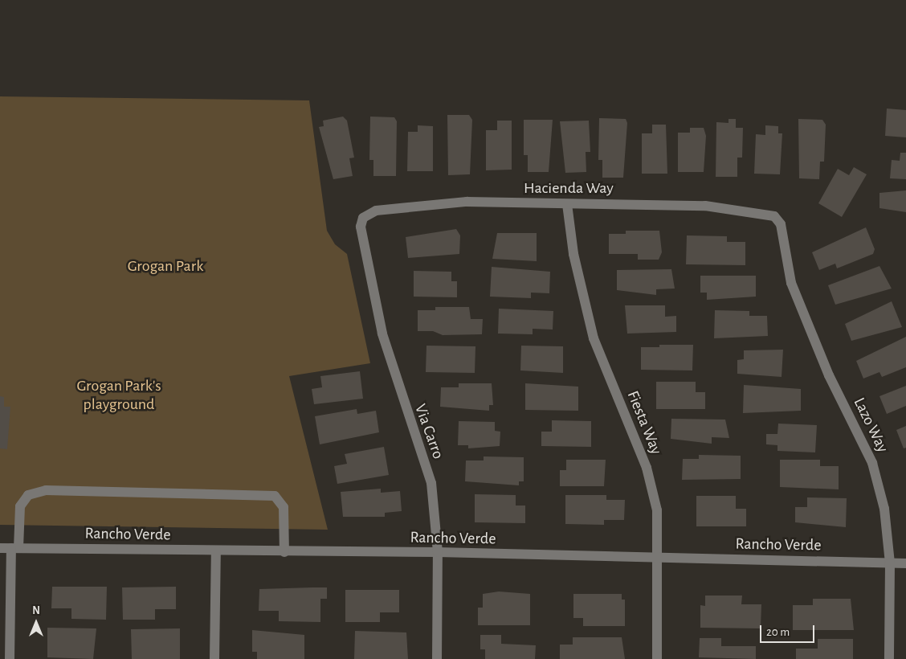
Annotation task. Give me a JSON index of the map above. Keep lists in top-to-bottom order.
{
  "streets": {
    "street": [
      "Hacienda Way",
      "Fiesta Way",
      "Lazo Way",
      "Via Carro",
      "Rancho Verde"
    ]
  },
  "crossings": [
    ["Hacienda Way", "Fiesta Way"],
    ["Hacienda Way", "Lazo Way"],
    ["Hacienda Way", "Via Carro"],
    ["Fiesta Way", "Rancho Verde"],
    ["Lazo Way", "Rancho Verde"],
    ["Via Carro", "Rancho Verde"]
  ],
  "parks": ["Grogan Park", "Grogan Park's playground"],
  "scale_bar": "20 m",
  "north": "top"
}
